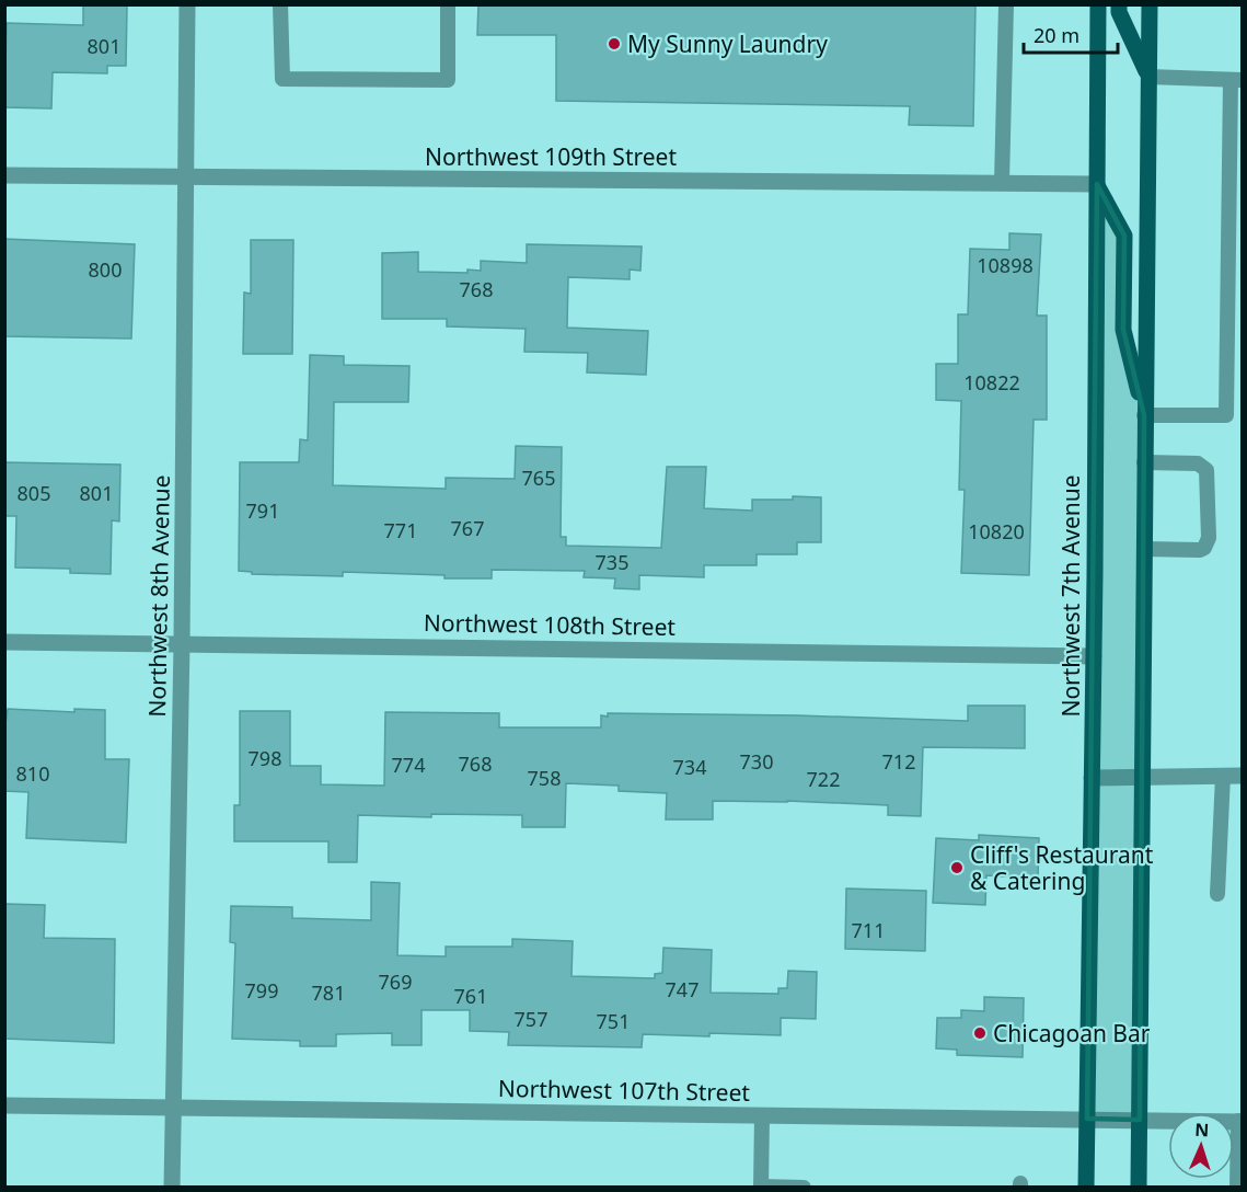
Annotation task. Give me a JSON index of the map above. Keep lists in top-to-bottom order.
{
  "streets": {
    "main road": ["Northwest 7th Avenue"],
    "street": [
      "Northwest 109th Street",
      "Northwest 8th Avenue",
      "Northwest 108th Street",
      "Northwest 107th Street"
    ]
  },
  "crossings": [
    ["Northwest 109th Street", "Northwest 8th Avenue"],
    ["Northwest 109th Street", "Northwest 7th Avenue"],
    ["Northwest 8th Avenue", "Northwest 108th Street"],
    ["Northwest 8th Avenue", "Northwest 107th Street"],
    ["Northwest 7th Avenue", "Northwest 108th Street"],
    ["Northwest 7th Avenue", "Northwest 107th Street"]
  ],
  "places": ["My Sunny Laundry", "Cliff's Restaurant & Catering", "Chicagoan Bar"],
  "house_numbers": [
    "801",
    "10898",
    "800",
    "768",
    "10822",
    "765",
    "805",
    "801",
    "791",
    "767",
    "771",
    "10820",
    "735",
    "798",
    "730",
    "712",
    "768",
    "774",
    "734",
    "810",
    "758",
    "722",
    "711",
    "769",
    "747",
    "799",
    "781",
    "761",
    "757",
    "751"
  ],
  "scale_bar": "20 m",
  "north": "top"
}
